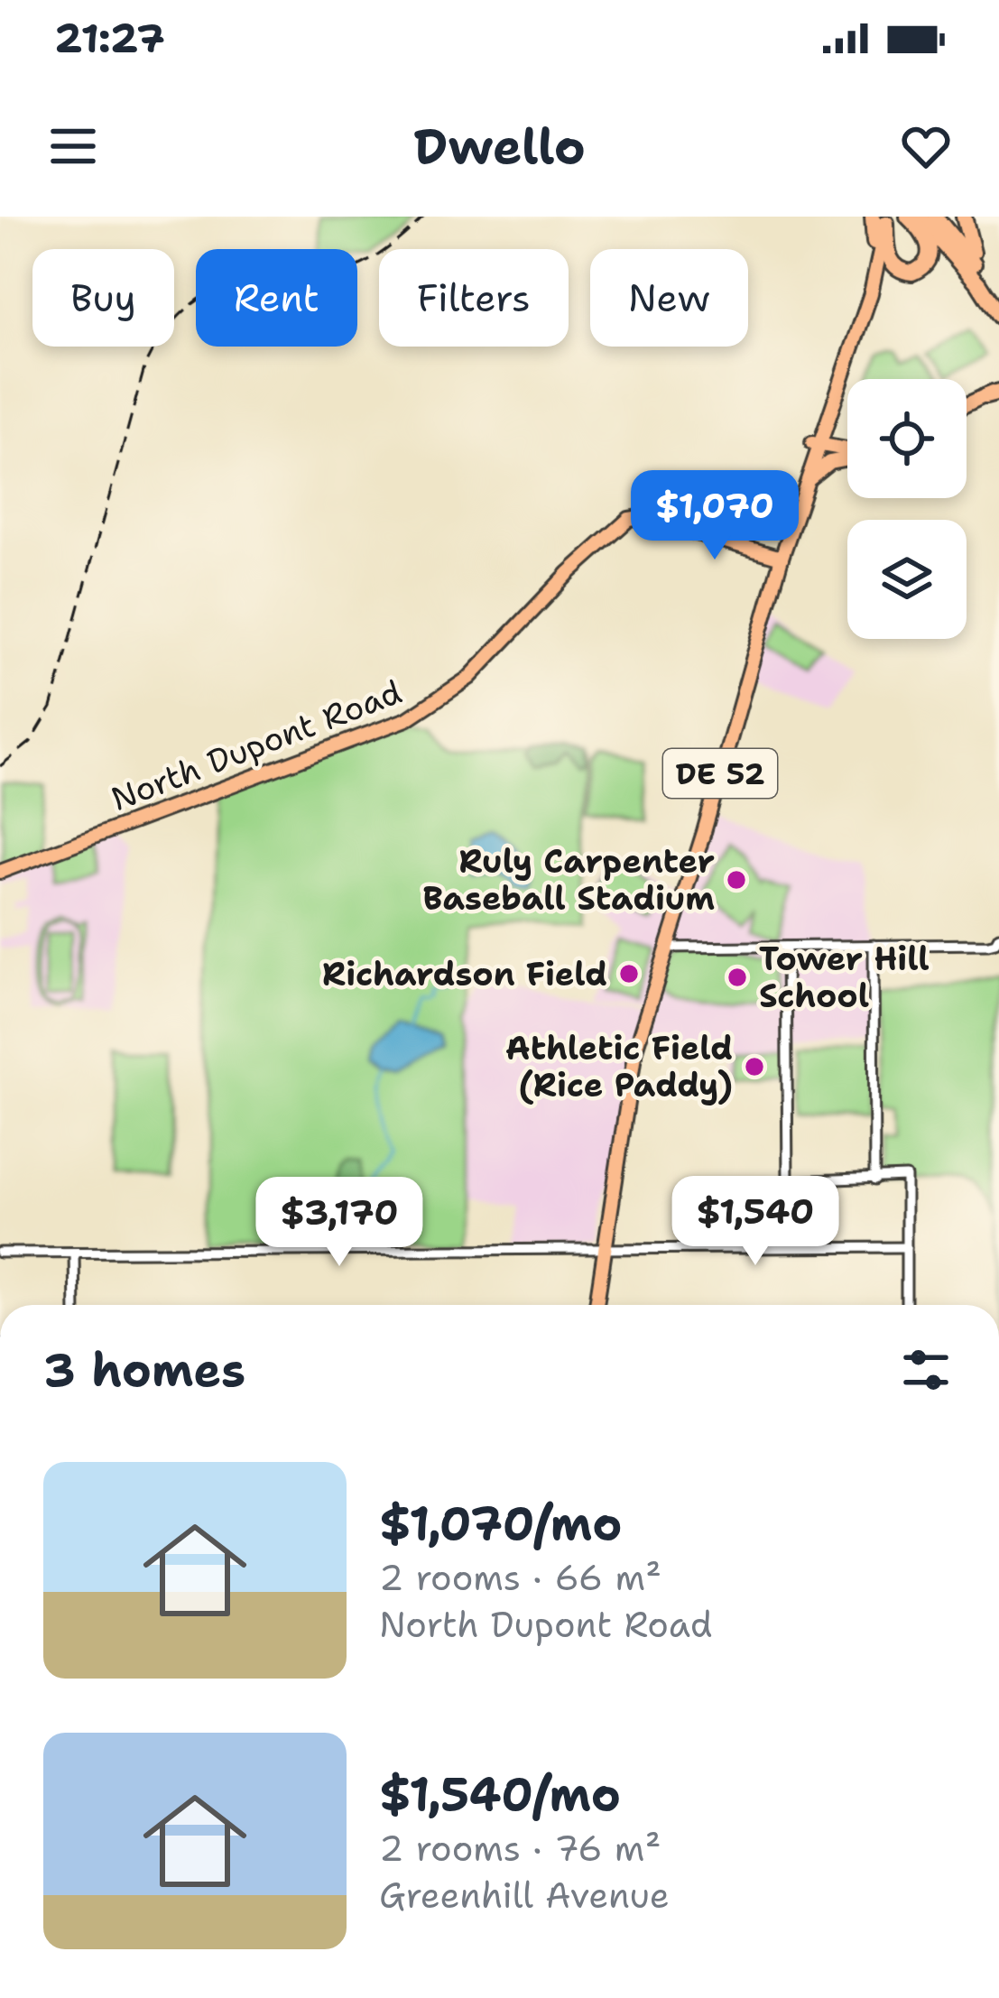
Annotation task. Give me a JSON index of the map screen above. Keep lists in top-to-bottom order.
{
  "streets": {
    "main road": ["North Dupont Road", "DE 52"]
  },
  "crossings": [
    ["North Dupont Road", "DE 52"]
  ],
  "places": [
    "Ruly Carpenter Baseball Stadium",
    "Richardson Field",
    "Tower Hill School",
    "Athletic Field (Rice Paddy)"
  ],
  "page": {
    "status": "21:27",
    "header": "Dwello",
    "chip": [
      "Buy",
      "Rent",
      "Filters",
      "New"
    ],
    "price": ["$1,070", "$1,540", "$3,170"],
    "heading": "3 homes",
    "list": [
      {
        "name": "$1,070/mo",
        "note": "2 rooms · 66 m² · North Dupont Road"
      },
      {
        "name": "$1,540/mo",
        "note": "2 rooms · 76 m² · Greenhill Avenue"
      }
    ]
  }
}
